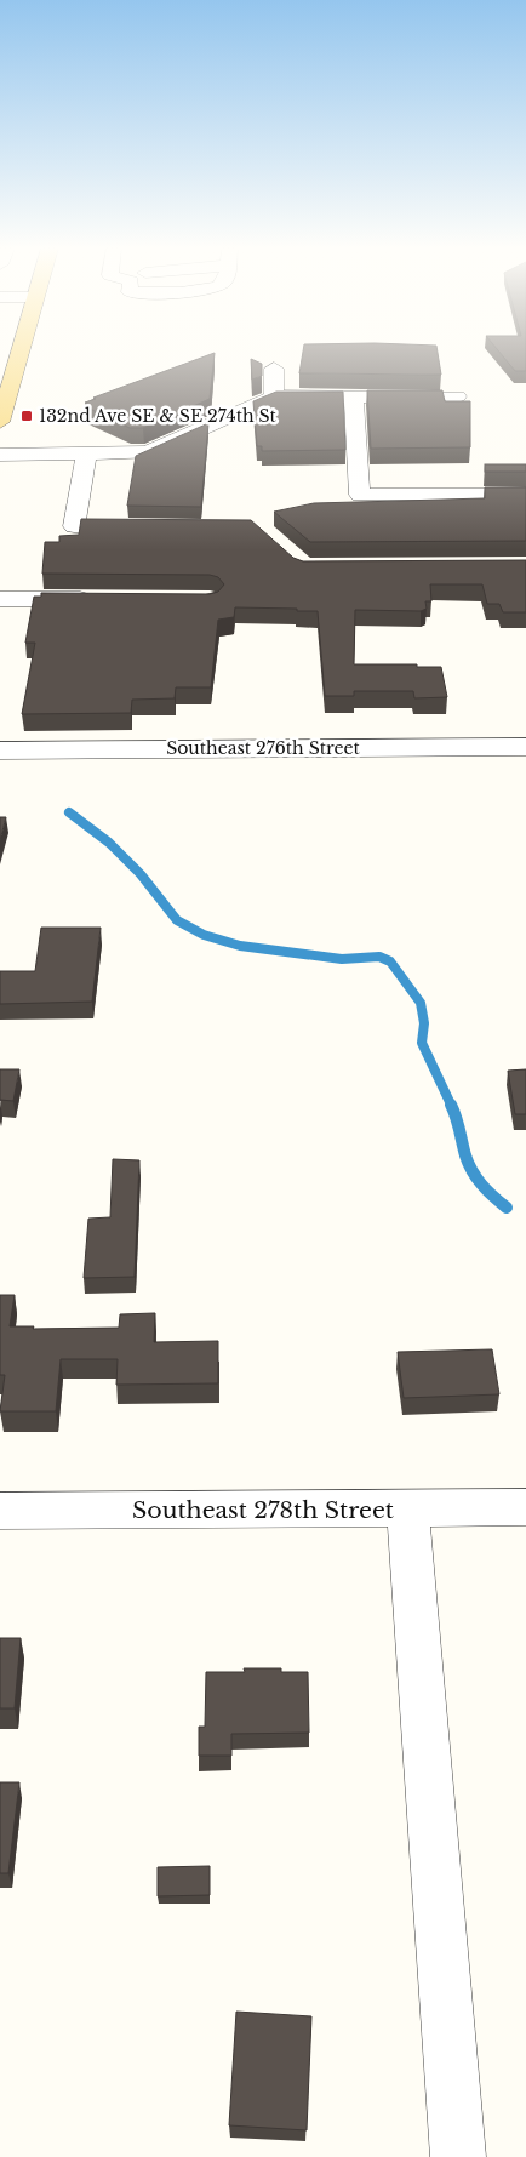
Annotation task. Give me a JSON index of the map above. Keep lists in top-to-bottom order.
{
  "streets": {
    "street": ["Southeast 276th Street", "Southeast 278th Street"]
  },
  "places": {
    "transit": ["132nd Ave SE & SE 274th St"]
  }
}
